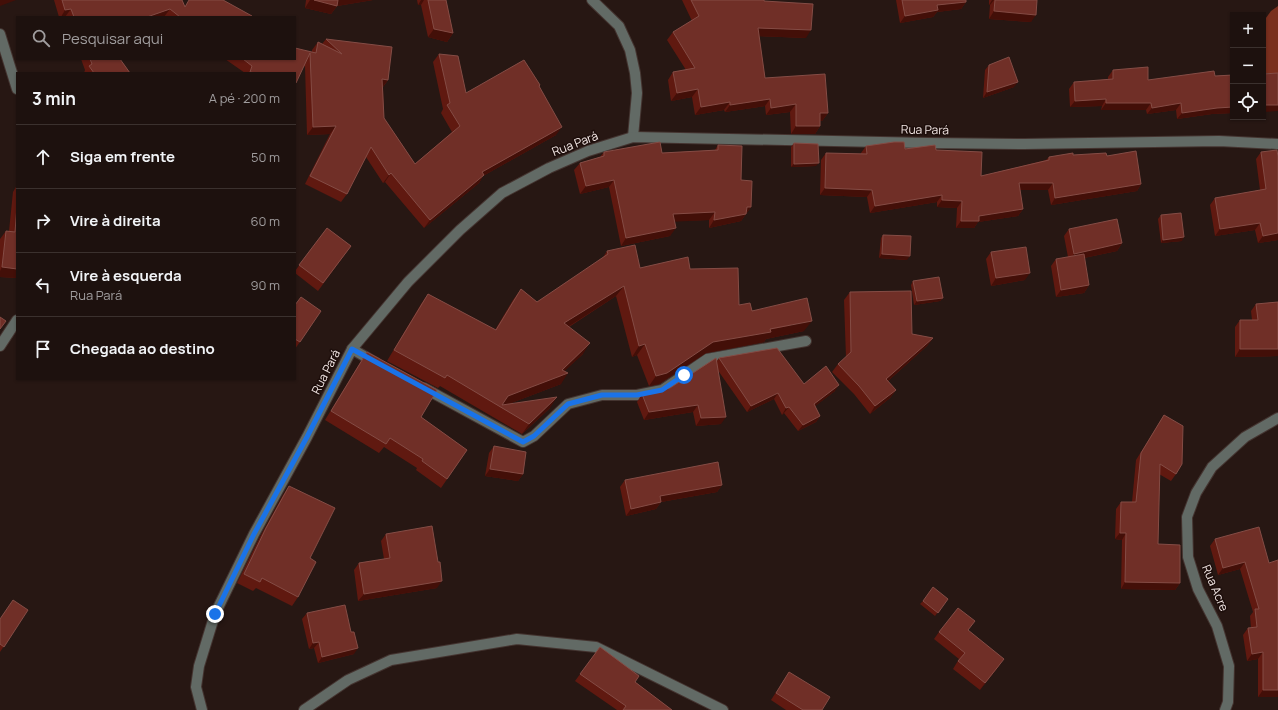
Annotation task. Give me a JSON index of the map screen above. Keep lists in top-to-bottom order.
{
  "streets": {
    "street": ["Rua Pará", "Rua Acre"]
  },
  "page": {
    "map_buttons": ["+", "−"],
    "search": "Pesquisar aqui",
    "heading": ["3 min", "A pé · 200 m"],
    "list": [
      ["Siga em frente", "50 m"],
      ["Vire à direita", "60 m"],
      ["Vire à esquerda", "Rua Pará", "90 m"],
      "Chegada ao destino"
    ]
  }
}
